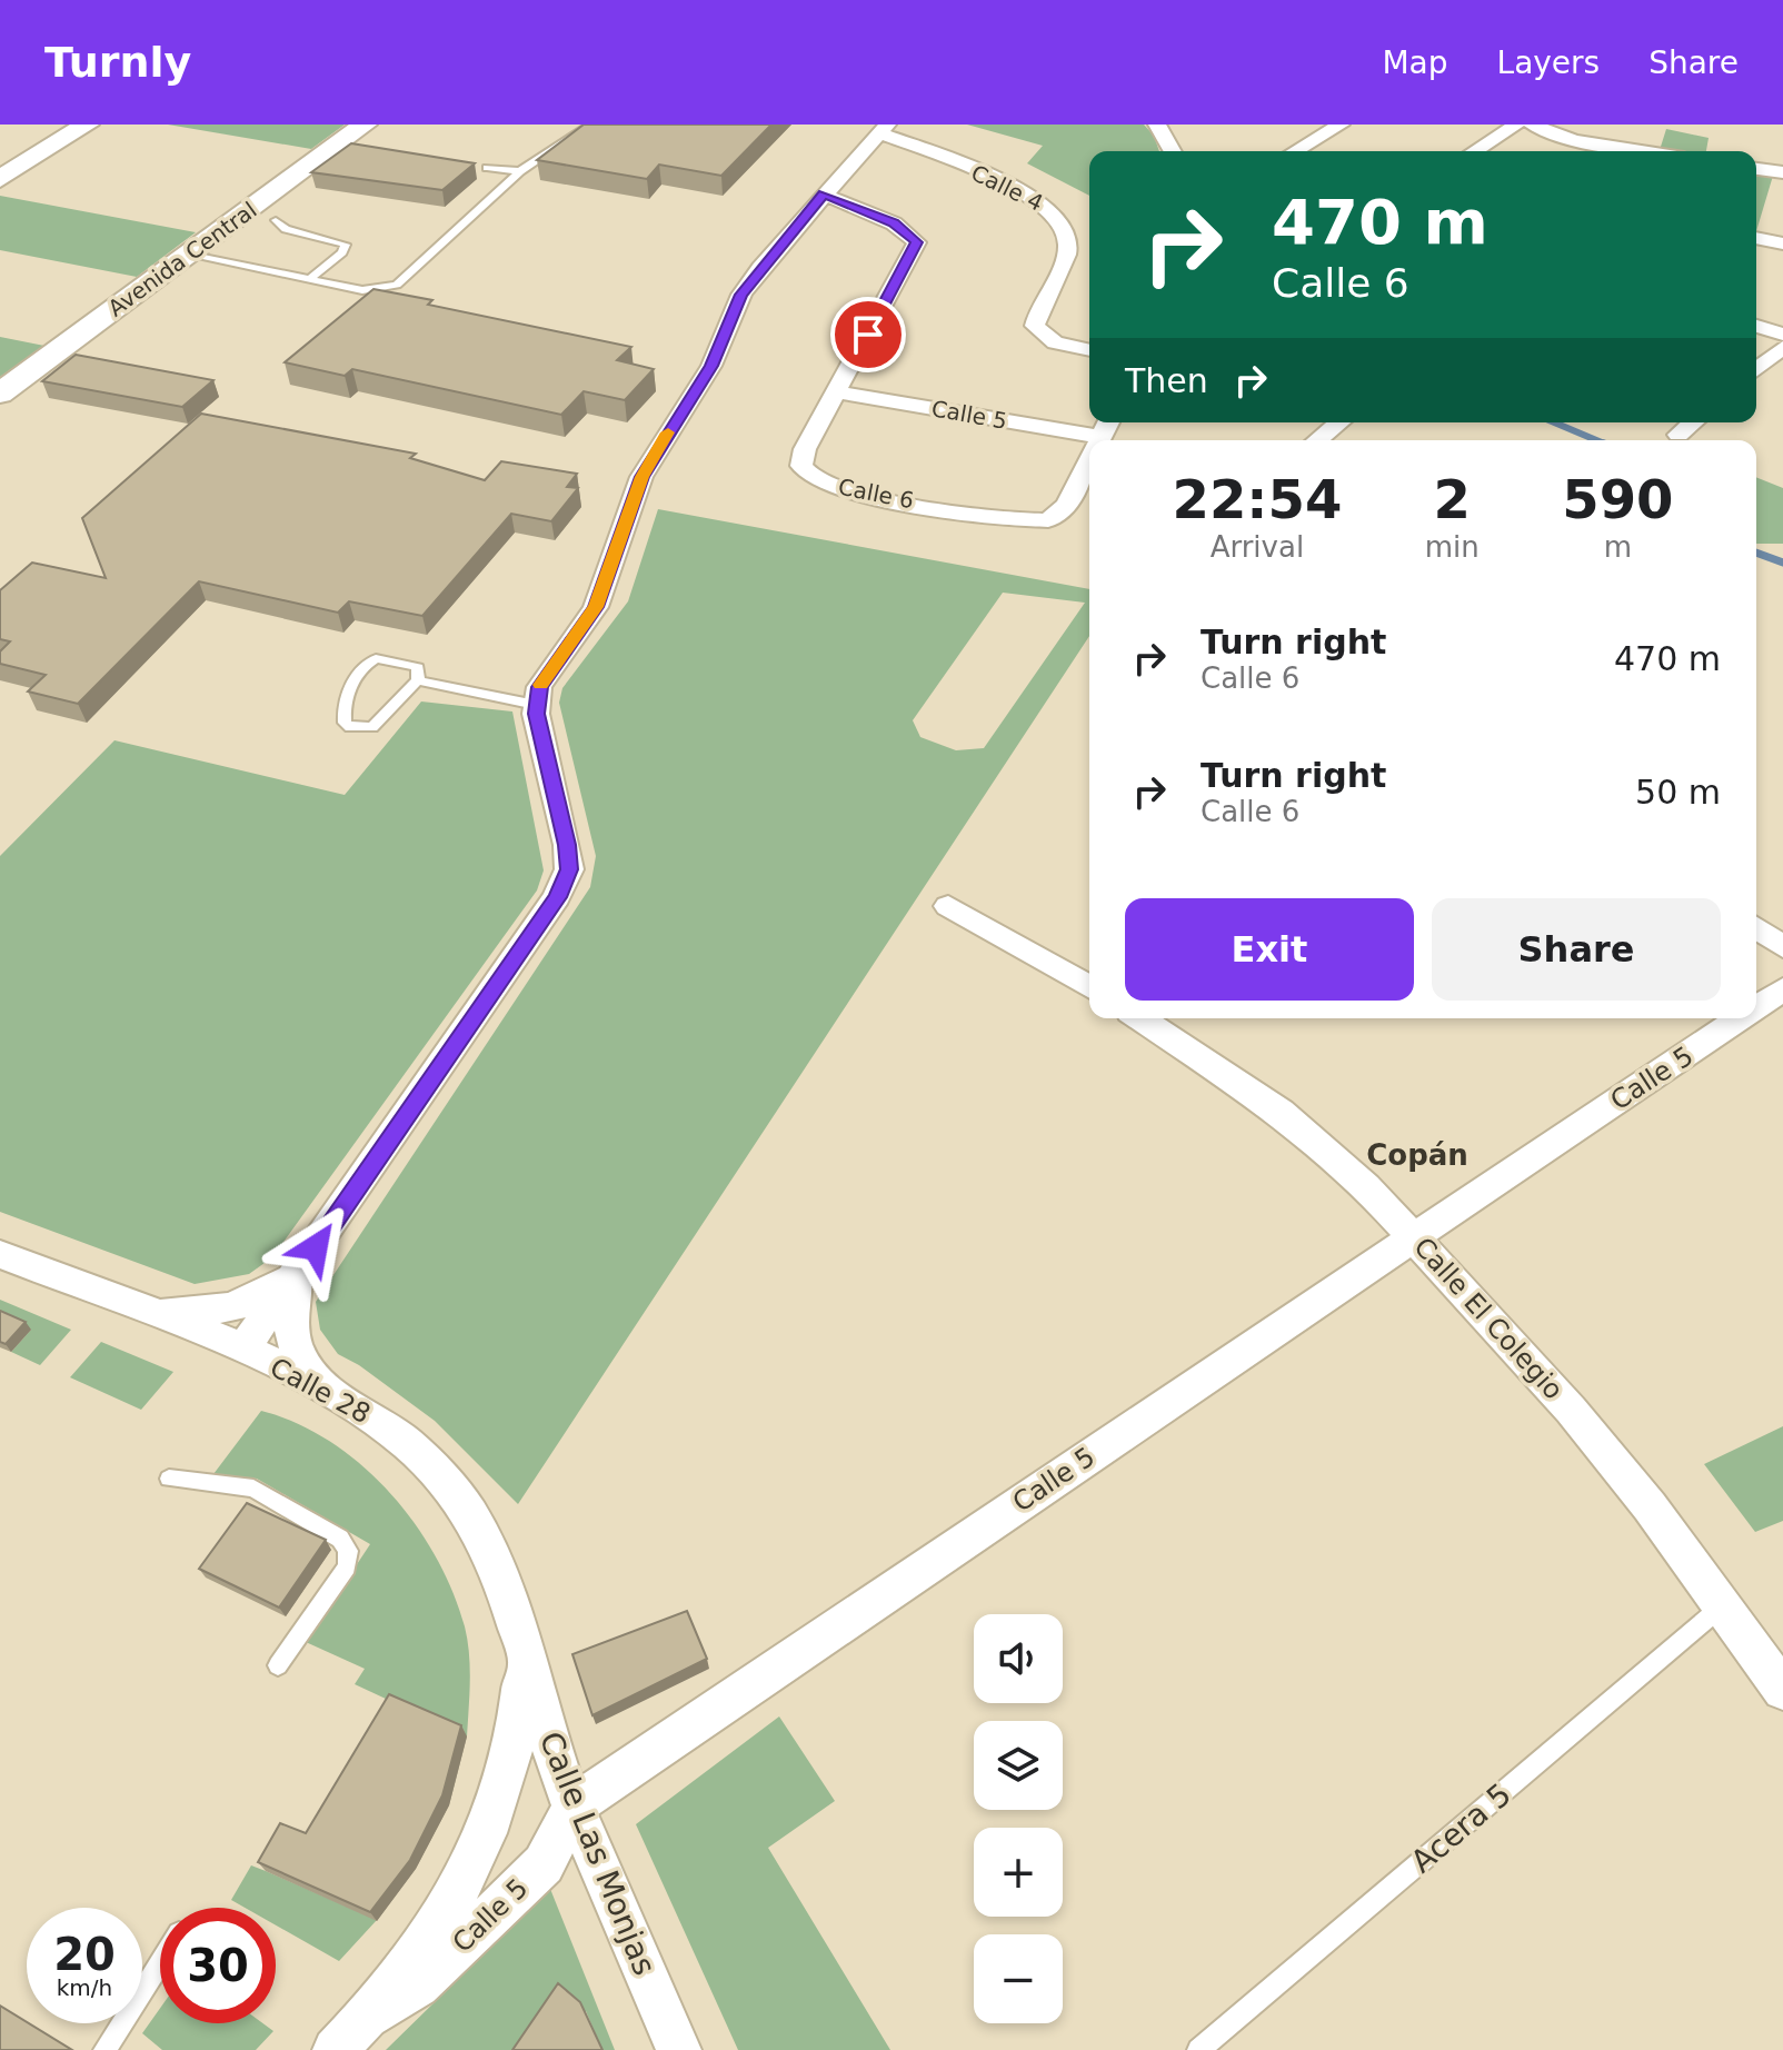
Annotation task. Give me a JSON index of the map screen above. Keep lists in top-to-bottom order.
{
  "streets": {
    "street": [
      "Calle 4",
      "Avenida Central",
      "Calle 5",
      "Calle 6",
      "Calle El Colegio",
      "Calle 28",
      "Calle Las Monjas"
    ],
    "lane": ["Acera 5"]
  },
  "crossings": [
    ["Calle 5", "Calle 6"],
    ["Calle 5", "Calle El Colegio"],
    ["Calle 5", "Calle Las Monjas"],
    ["Calle El Colegio", "Acera 5"],
    ["Calle 28", "Calle Las Monjas"]
  ],
  "districts": ["Copán"],
  "page": {
    "header": "Turnly",
    "nav": ["Map", "Layers", "Share"],
    "turn": ["470 m", "Calle 6"],
    "then": "Then",
    "eta": [
      "22:54",
      "Arrival",
      "2",
      "min",
      "590",
      "m"
    ],
    "list": [
      {
        "name": "Turn right",
        "note": "Calle 6",
        "value": "470 m"
      },
      {
        "name": "Turn right",
        "note": "Calle 6",
        "value": "50 m"
      }
    ],
    "buttons": ["Exit", "Share"],
    "map_buttons": ["+", "−"],
    "speed": "20 km/h",
    "limit": "30"
  }
}
